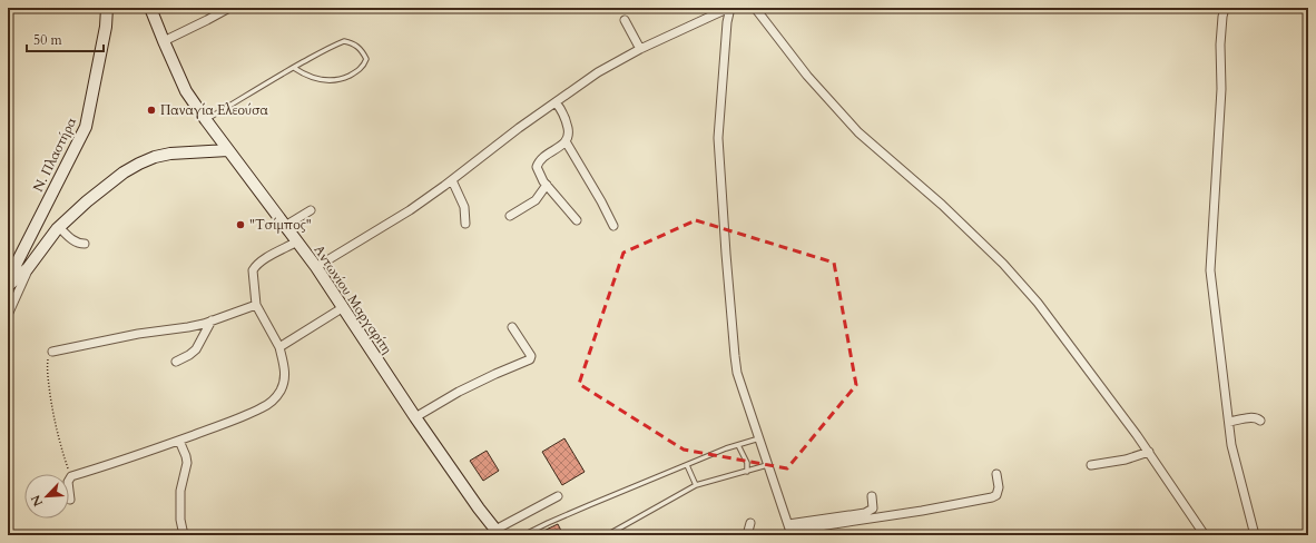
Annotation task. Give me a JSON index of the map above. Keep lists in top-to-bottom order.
{
  "streets": {
    "street": ["Ν. Πλαστήρα", "Αντωνίου Μαργαρίτη"]
  },
  "places": ["Παναγία Ελεούσα", "\"Τσίμπος\""],
  "scale_bar": "50 m",
  "north": "bottom left"
}
